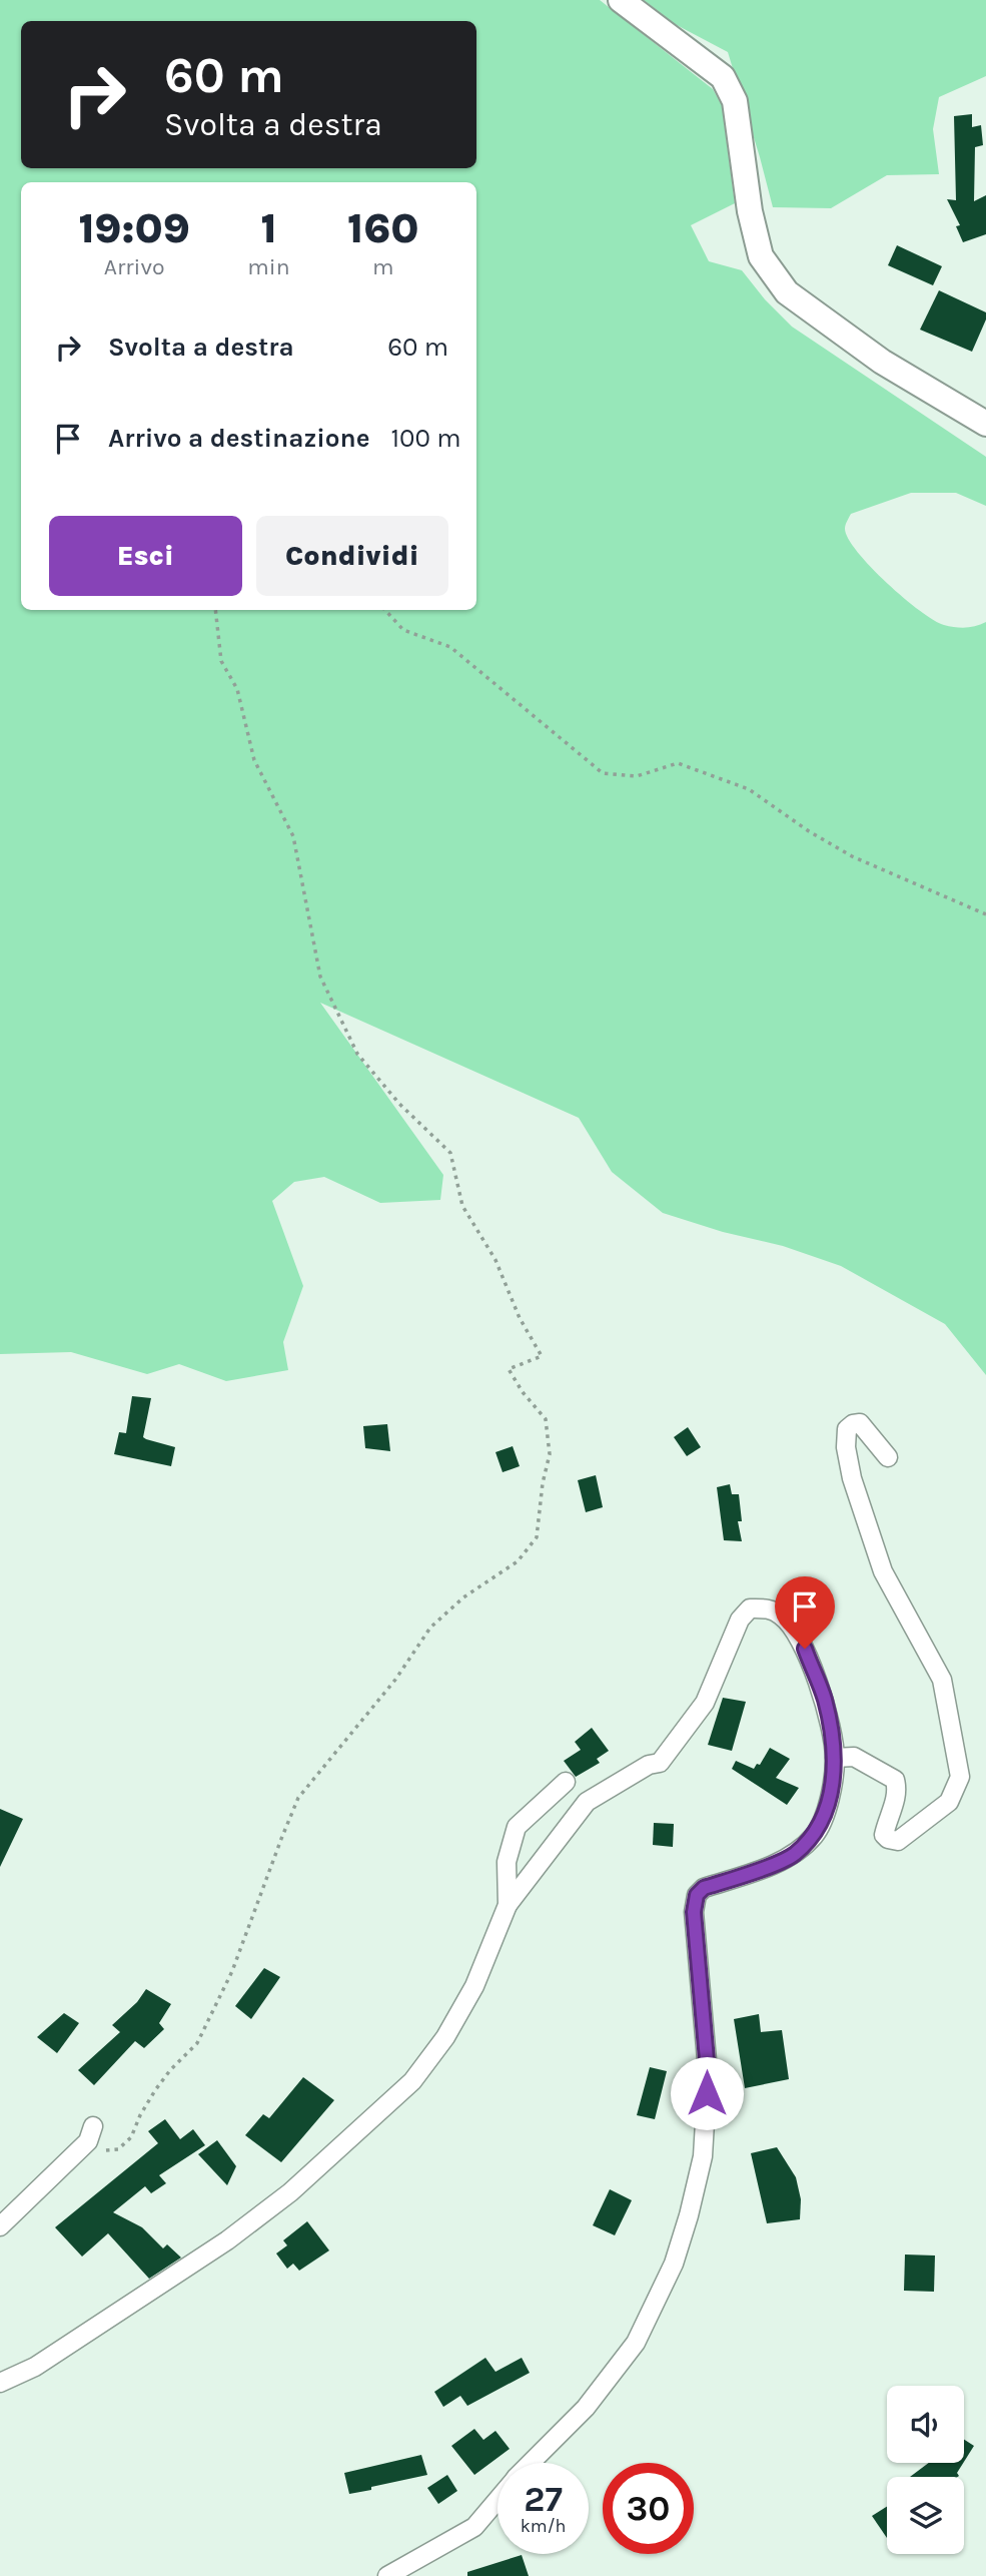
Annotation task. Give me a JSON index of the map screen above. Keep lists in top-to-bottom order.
{
  "page": {
    "turn": ["60 m", "Svolta a destra"],
    "eta": [
      "19:09",
      "Arrivo",
      "1",
      "min",
      "160",
      "m"
    ],
    "list": [
      {
        "name": "Svolta a destra",
        "value": "60 m"
      },
      {
        "name": "Arrivo a destinazione",
        "value": "100 m"
      }
    ],
    "buttons": ["Esci", "Condividi"],
    "speed": "27 km/h",
    "limit": "30"
  }
}
